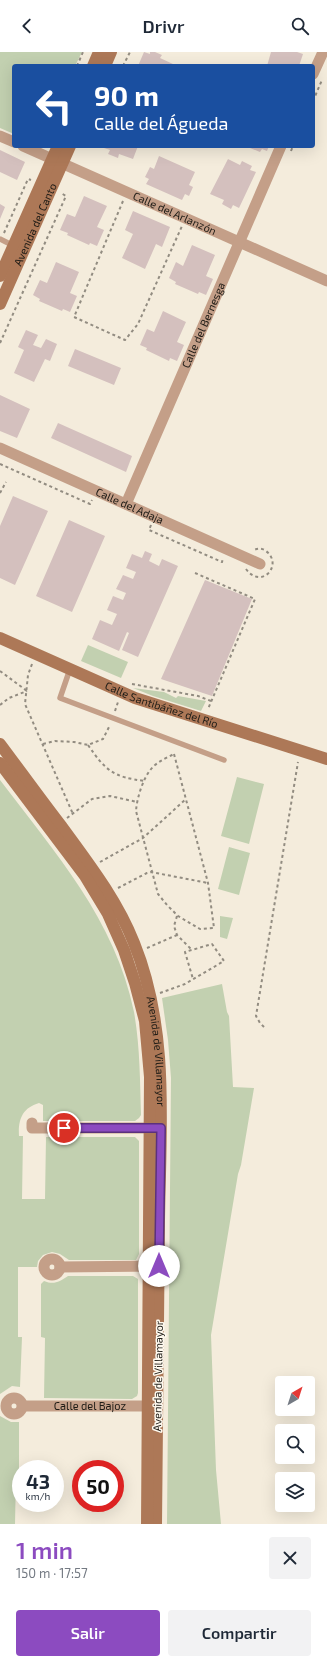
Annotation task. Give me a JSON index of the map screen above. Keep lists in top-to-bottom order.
{
  "streets": {
    "main road": ["Avenida del Canto", "Calle Santibáñez del Río", "Avenida de Villamayor"],
    "street": [
      "Calle del Arlanzón",
      "Calle del Bernesga",
      "Calle del Adaja",
      "Calle del Bajoz"
    ]
  },
  "crossings": [
    ["Calle del Arlanzón", "Avenida del Canto"],
    ["Calle del Arlanzón", "Calle del Bernesga"],
    ["Calle del Bernesga", "Calle del Adaja"],
    ["Avenida de Villamayor", "Calle del Bajoz"]
  ],
  "north": "top right",
  "page": {
    "header": "Drivr",
    "turn": ["90 m", "Calle del Águeda"],
    "speed": "43 km/h",
    "limit": "50",
    "heading": ["1 min", "150 m · 17:57"],
    "buttons": ["Salir", "Compartir"]
  }
}
